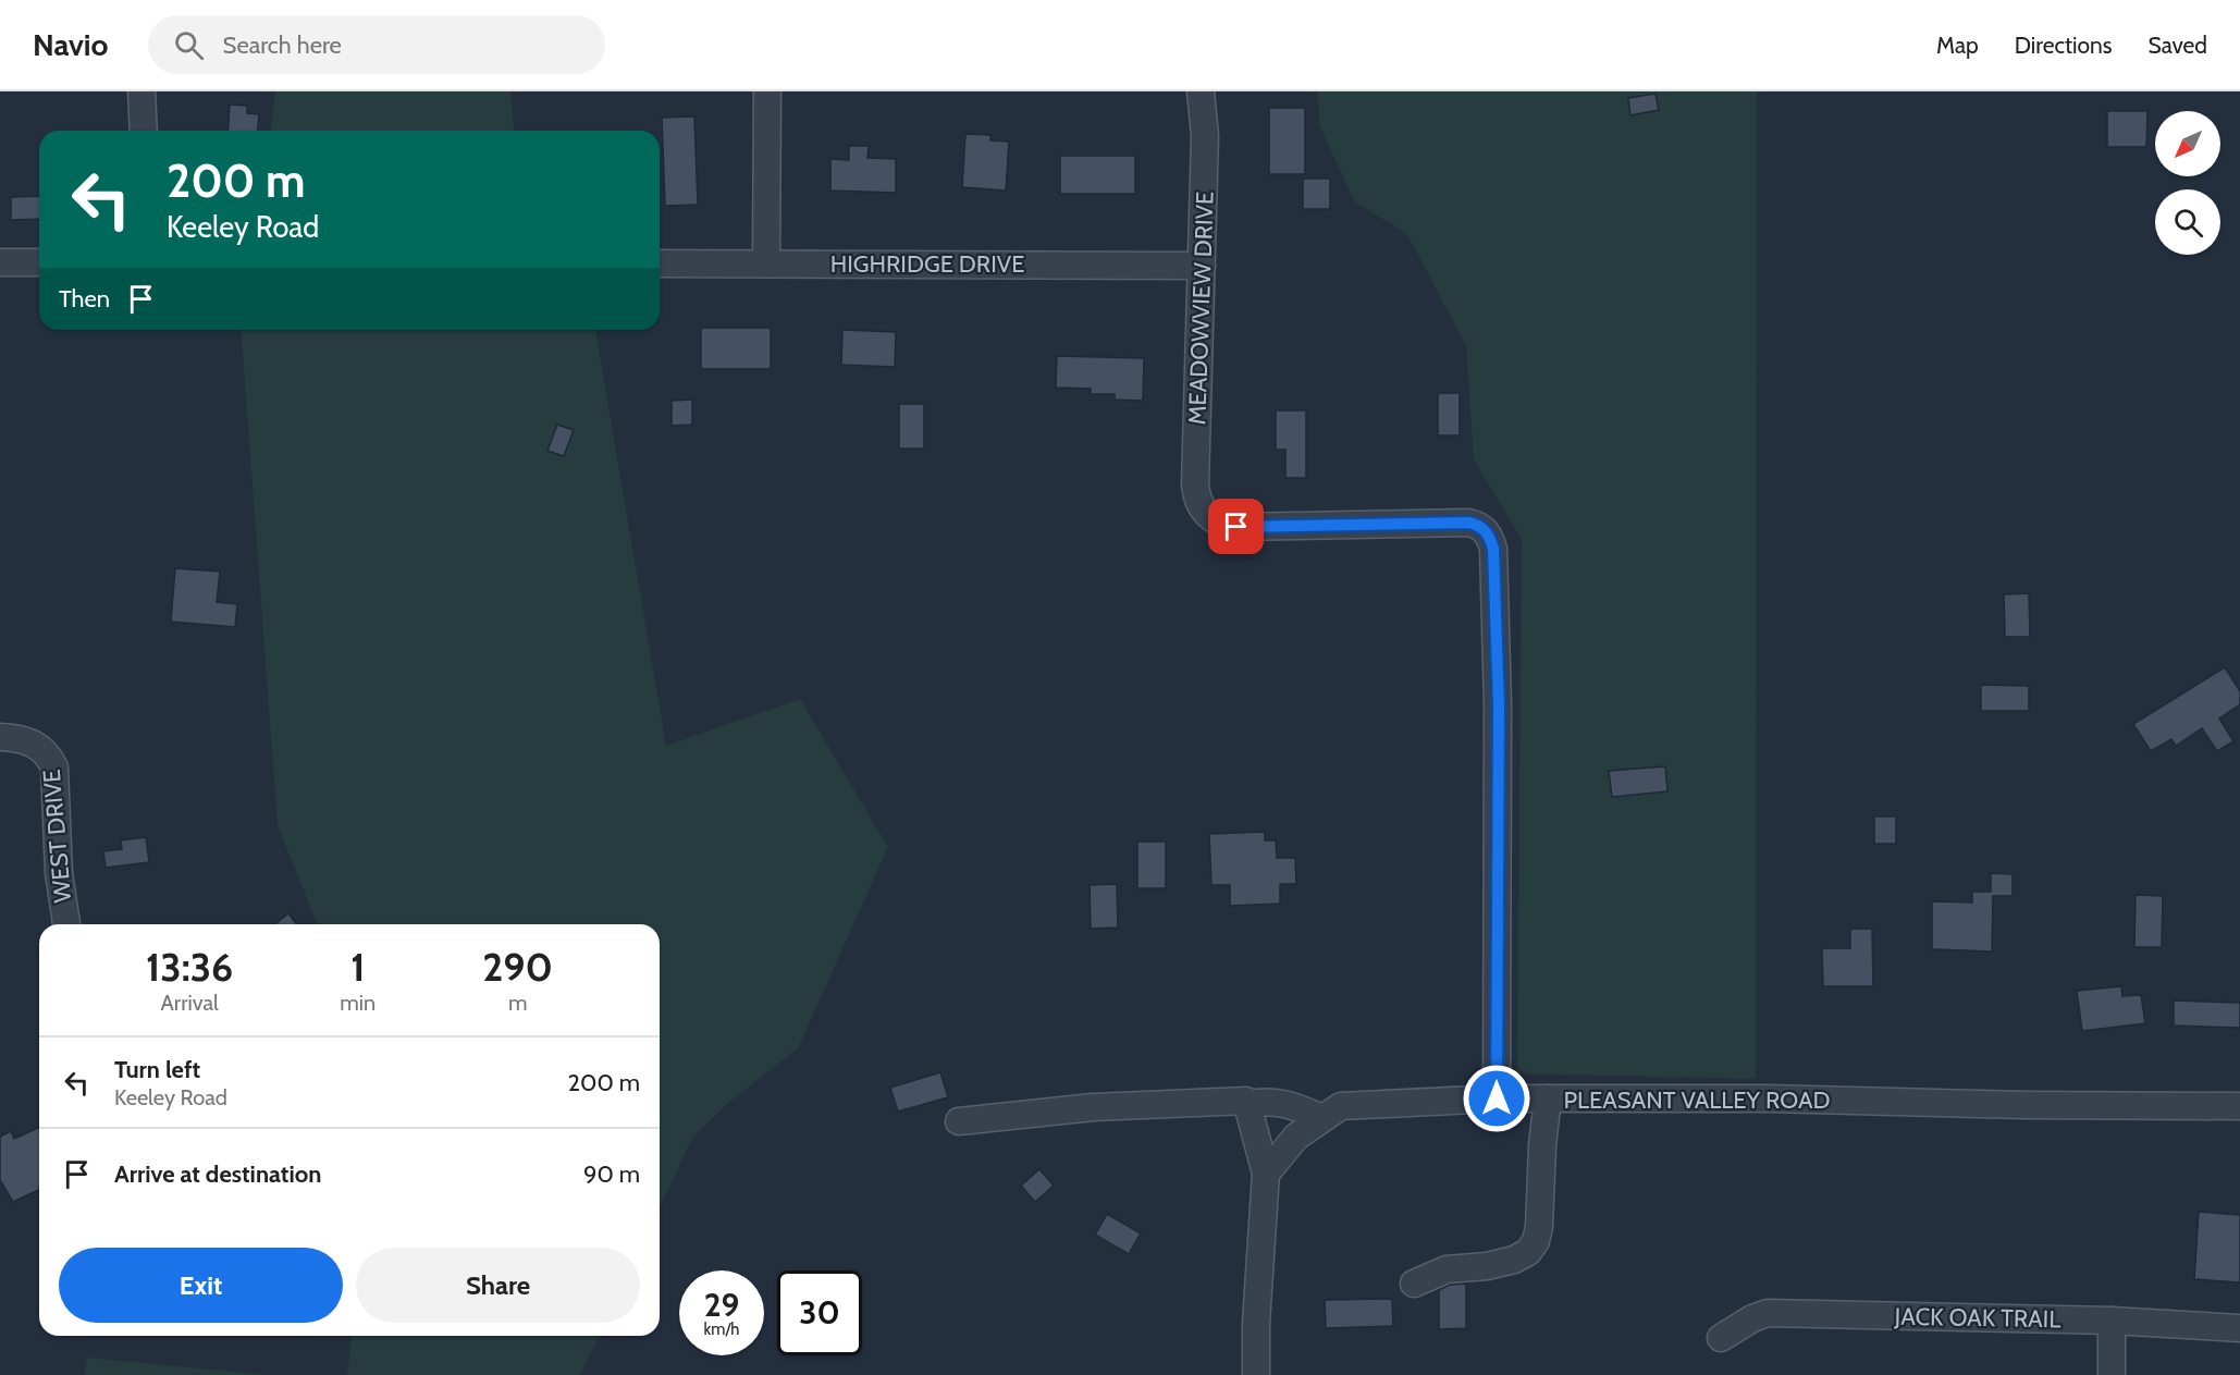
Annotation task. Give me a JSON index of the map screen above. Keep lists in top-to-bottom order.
{
  "streets": {
    "street": [
      "HIGHRIDGE DRIVE",
      "MEADOWVIEW DRIVE",
      "WEST DRIVE",
      "PLEASANT VALLEY ROAD",
      "JACK OAK TRAIL"
    ]
  },
  "crossings": [
    ["HIGHRIDGE DRIVE", "MEADOWVIEW DRIVE"],
    ["MEADOWVIEW DRIVE", "PLEASANT VALLEY ROAD"]
  ],
  "north": "bottom left",
  "page": {
    "header": "Navio",
    "search": "Search here",
    "nav": ["Map", "Directions", "Saved"],
    "turn": ["200 m", "Keeley Road"],
    "then": "Then",
    "eta": [
      "13:36",
      "Arrival",
      "1",
      "min",
      "290",
      "m"
    ],
    "list": [
      {
        "name": "Turn left",
        "note": "Keeley Road",
        "value": "200 m"
      },
      {
        "name": "Arrive at destination",
        "value": "90 m"
      }
    ],
    "buttons": ["Exit", "Share"],
    "speed": "29 km/h",
    "limit": "30"
  }
}
